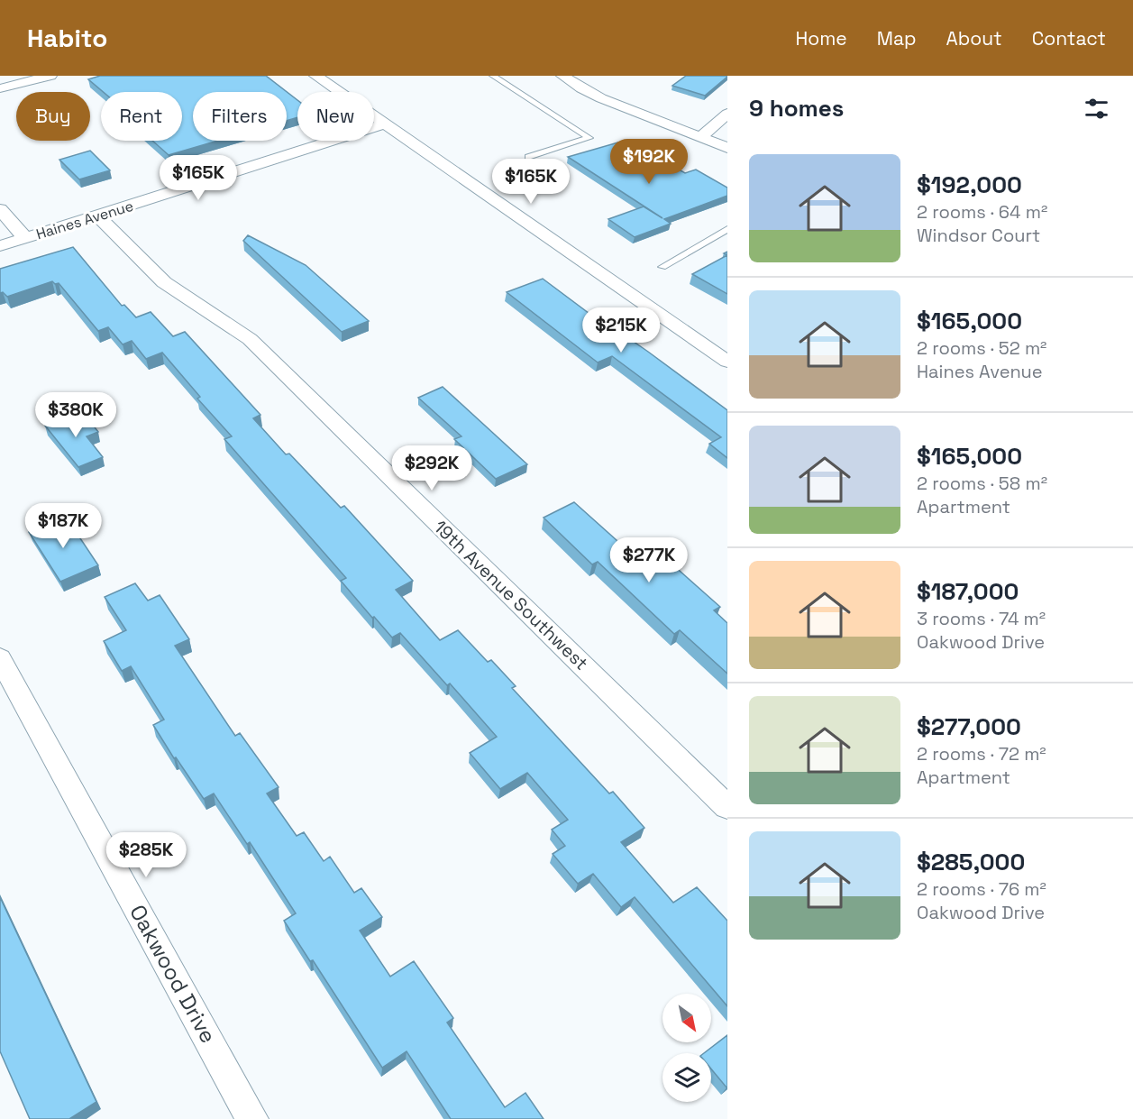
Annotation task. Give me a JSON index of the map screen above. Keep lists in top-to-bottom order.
{
  "streets": {
    "street": ["Haines Avenue", "19th Avenue Southwest", "Oakwood Drive"]
  },
  "crossings": [
    ["Haines Avenue", "19th Avenue Southwest"]
  ],
  "north": "bottom right",
  "page": {
    "header": "Habito",
    "nav": [
      "Home",
      "Map",
      "About",
      "Contact"
    ],
    "heading": "9 homes",
    "chip": [
      "Buy",
      "Rent",
      "Filters",
      "New"
    ],
    "price": [
      "$192K",
      "$165K",
      "$165K",
      "$215K",
      "$380K",
      "$292K",
      "$187K",
      "$277K",
      "$285K"
    ],
    "list": [
      {
        "name": "$192,000",
        "note": "2 rooms · 64 m² · Windsor Court"
      },
      {
        "name": "$165,000",
        "note": "2 rooms · 52 m² · Haines Avenue"
      },
      {
        "name": "$165,000",
        "note": "2 rooms · 58 m² · Apartment"
      },
      {
        "name": "$187,000",
        "note": "3 rooms · 74 m² · Oakwood Drive"
      },
      {
        "name": "$277,000",
        "note": "2 rooms · 72 m² · Apartment"
      },
      {
        "name": "$285,000",
        "note": "2 rooms · 76 m² · Oakwood Drive"
      }
    ]
  }
}
